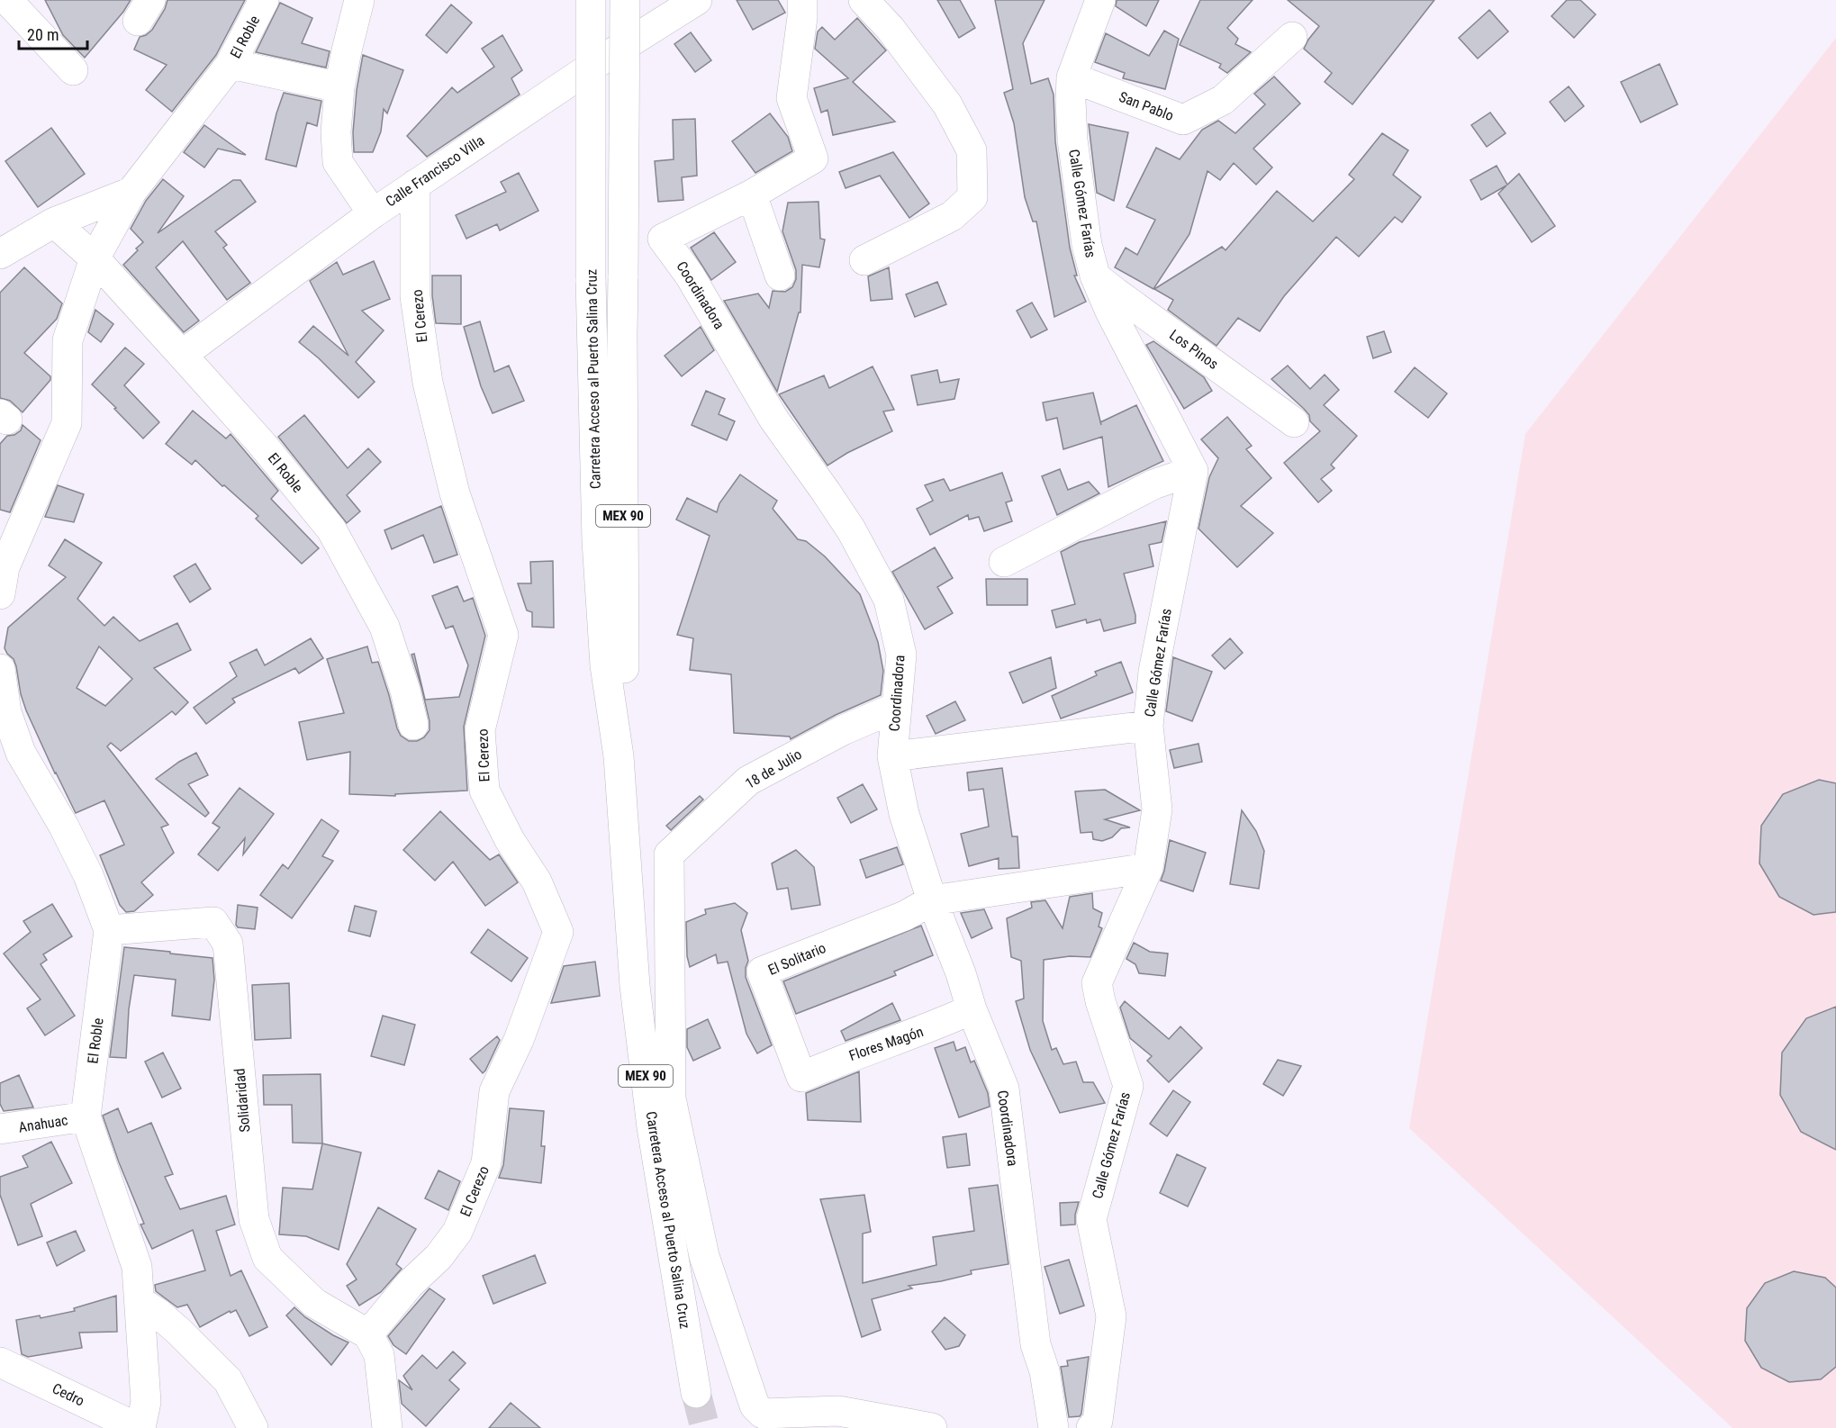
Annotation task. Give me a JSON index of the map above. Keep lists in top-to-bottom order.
{
  "streets": {
    "street": [
      "El Roble",
      "San Pablo",
      "Calle Francisco Villa",
      "Calle Gómez Farías",
      "Coordinadora",
      "El Cerezo",
      "Los Pinos",
      "Carretera Acceso al Puerto Salina Cruz",
      "MEX 90",
      "18 de Julio",
      "El Solitario",
      "Flores Magón",
      "Solidaridad",
      "Anahuac",
      "Cedro"
    ]
  },
  "crossings": [
    ["El Roble", "Calle Francisco Villa"],
    ["El Roble", "Solidaridad"],
    ["El Roble", "Anahuac"],
    ["El Roble", "Cedro"],
    ["San Pablo", "Calle Gómez Farías"],
    ["Calle Francisco Villa", "El Cerezo"],
    ["Calle Gómez Farías", "Los Pinos"],
    ["Coordinadora", "18 de Julio"],
    ["Coordinadora", "El Solitario"],
    ["Coordinadora", "Flores Magón"],
    ["El Cerezo", "Solidaridad"],
    ["El Solitario", "Flores Magón"]
  ],
  "scale_bar": "20 m"
}
